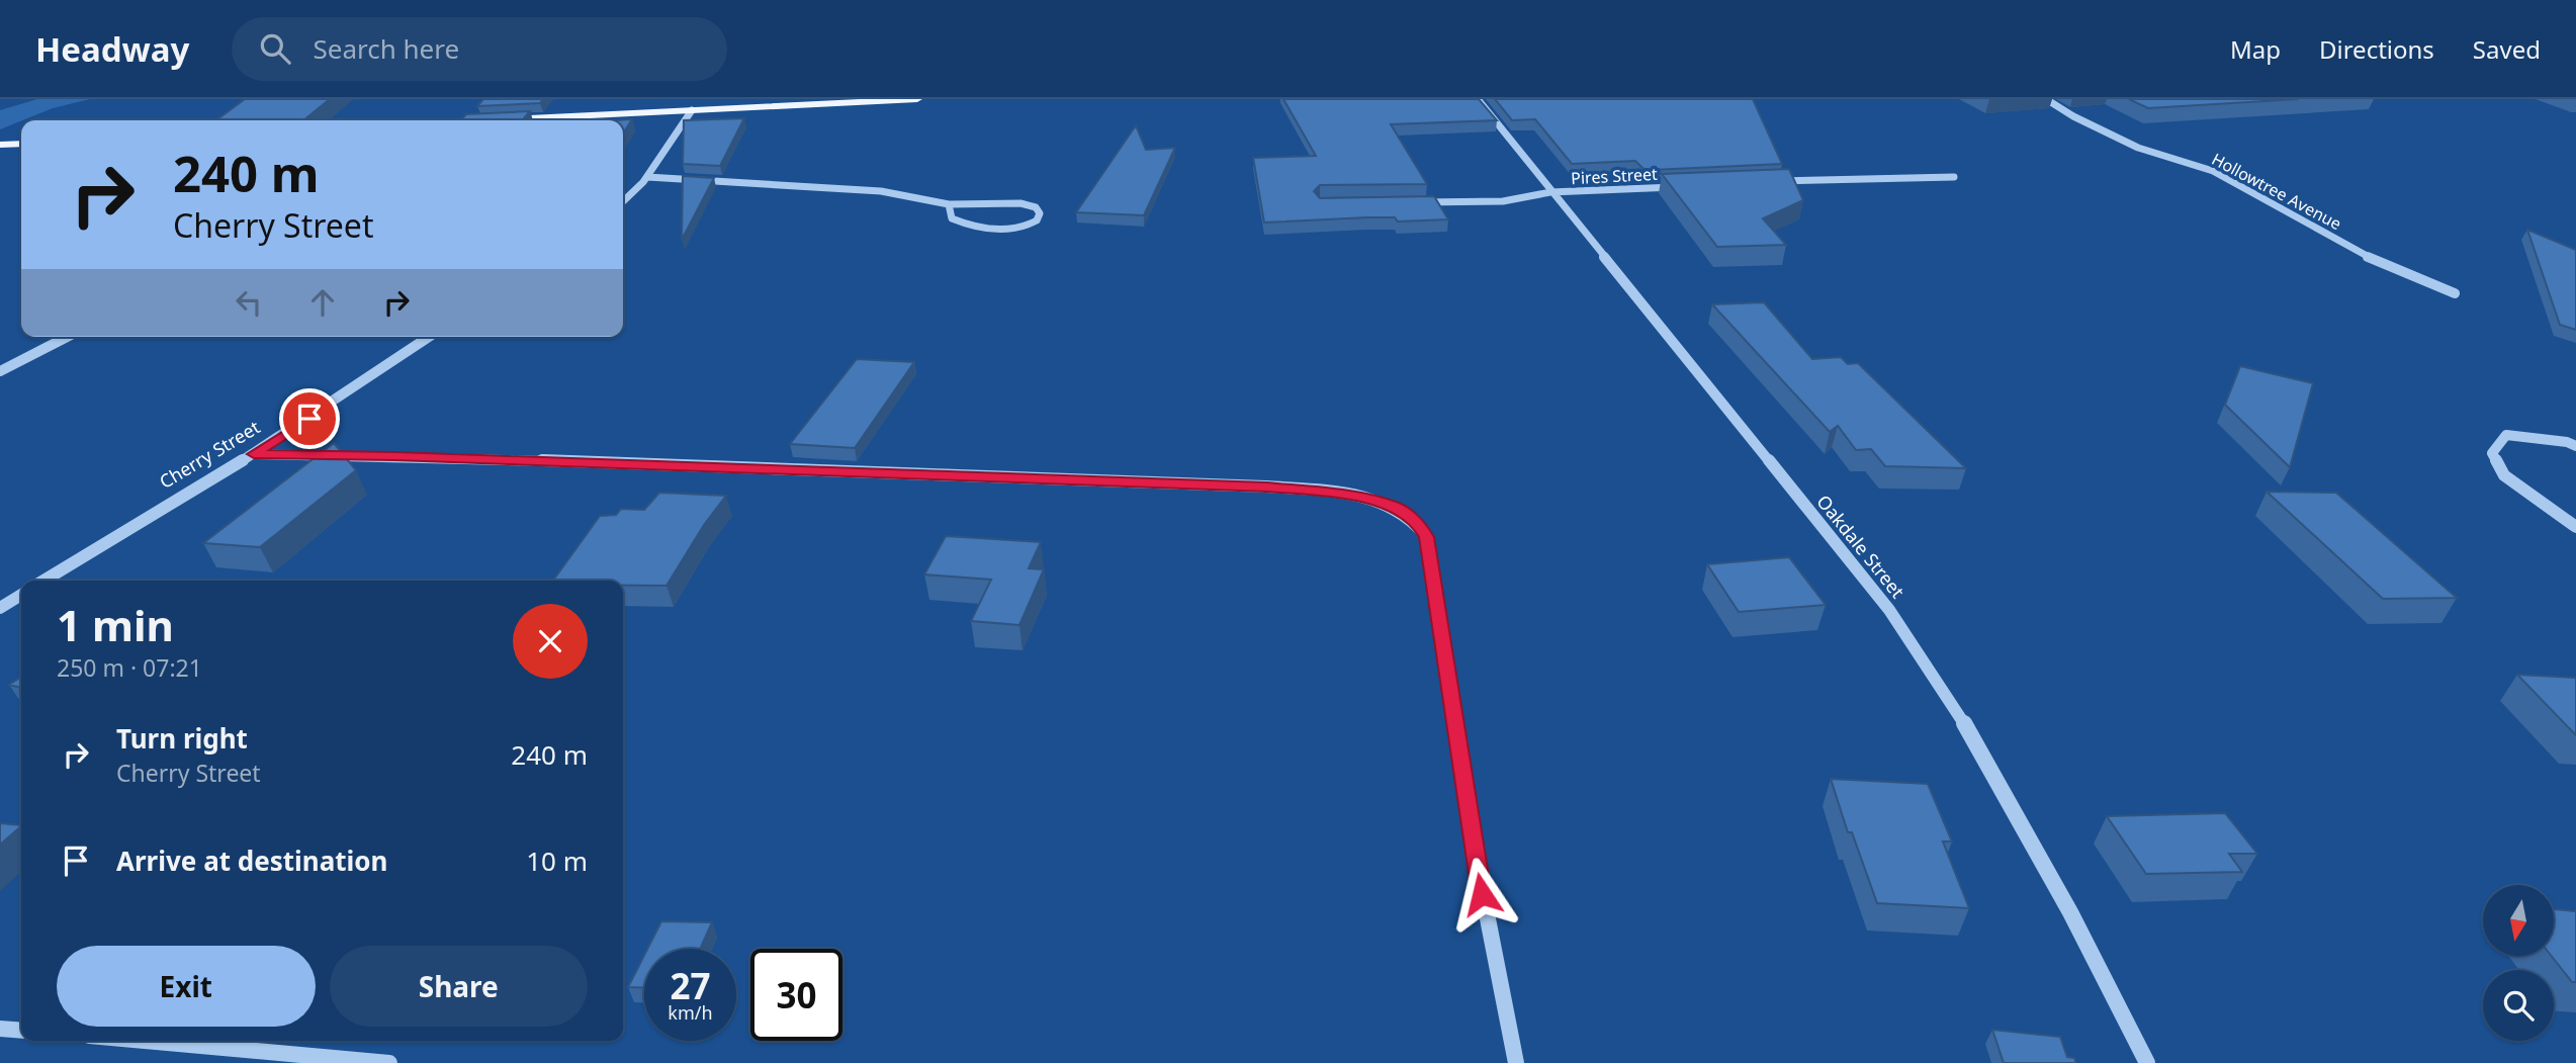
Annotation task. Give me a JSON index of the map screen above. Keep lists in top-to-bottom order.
{
  "streets": {
    "street": [
      "Pires Street",
      "Hollowtree Avenue",
      "Cherry Street",
      "Oakdale Street"
    ]
  },
  "crossings": [
    ["Pires Street", "Oakdale Street"]
  ],
  "north": "bottom",
  "page": {
    "header": "Headway",
    "search": "Search here",
    "nav": ["Map", "Directions", "Saved"],
    "turn": ["240 m", "Cherry Street"],
    "heading": ["1 min", "250 m · 07:21"],
    "list": [
      {
        "name": "Turn right",
        "note": "Cherry Street",
        "value": "240 m"
      },
      {
        "name": "Arrive at destination",
        "value": "10 m"
      }
    ],
    "buttons": ["Exit", "Share"],
    "speed": "27 km/h",
    "limit": "30"
  }
}
